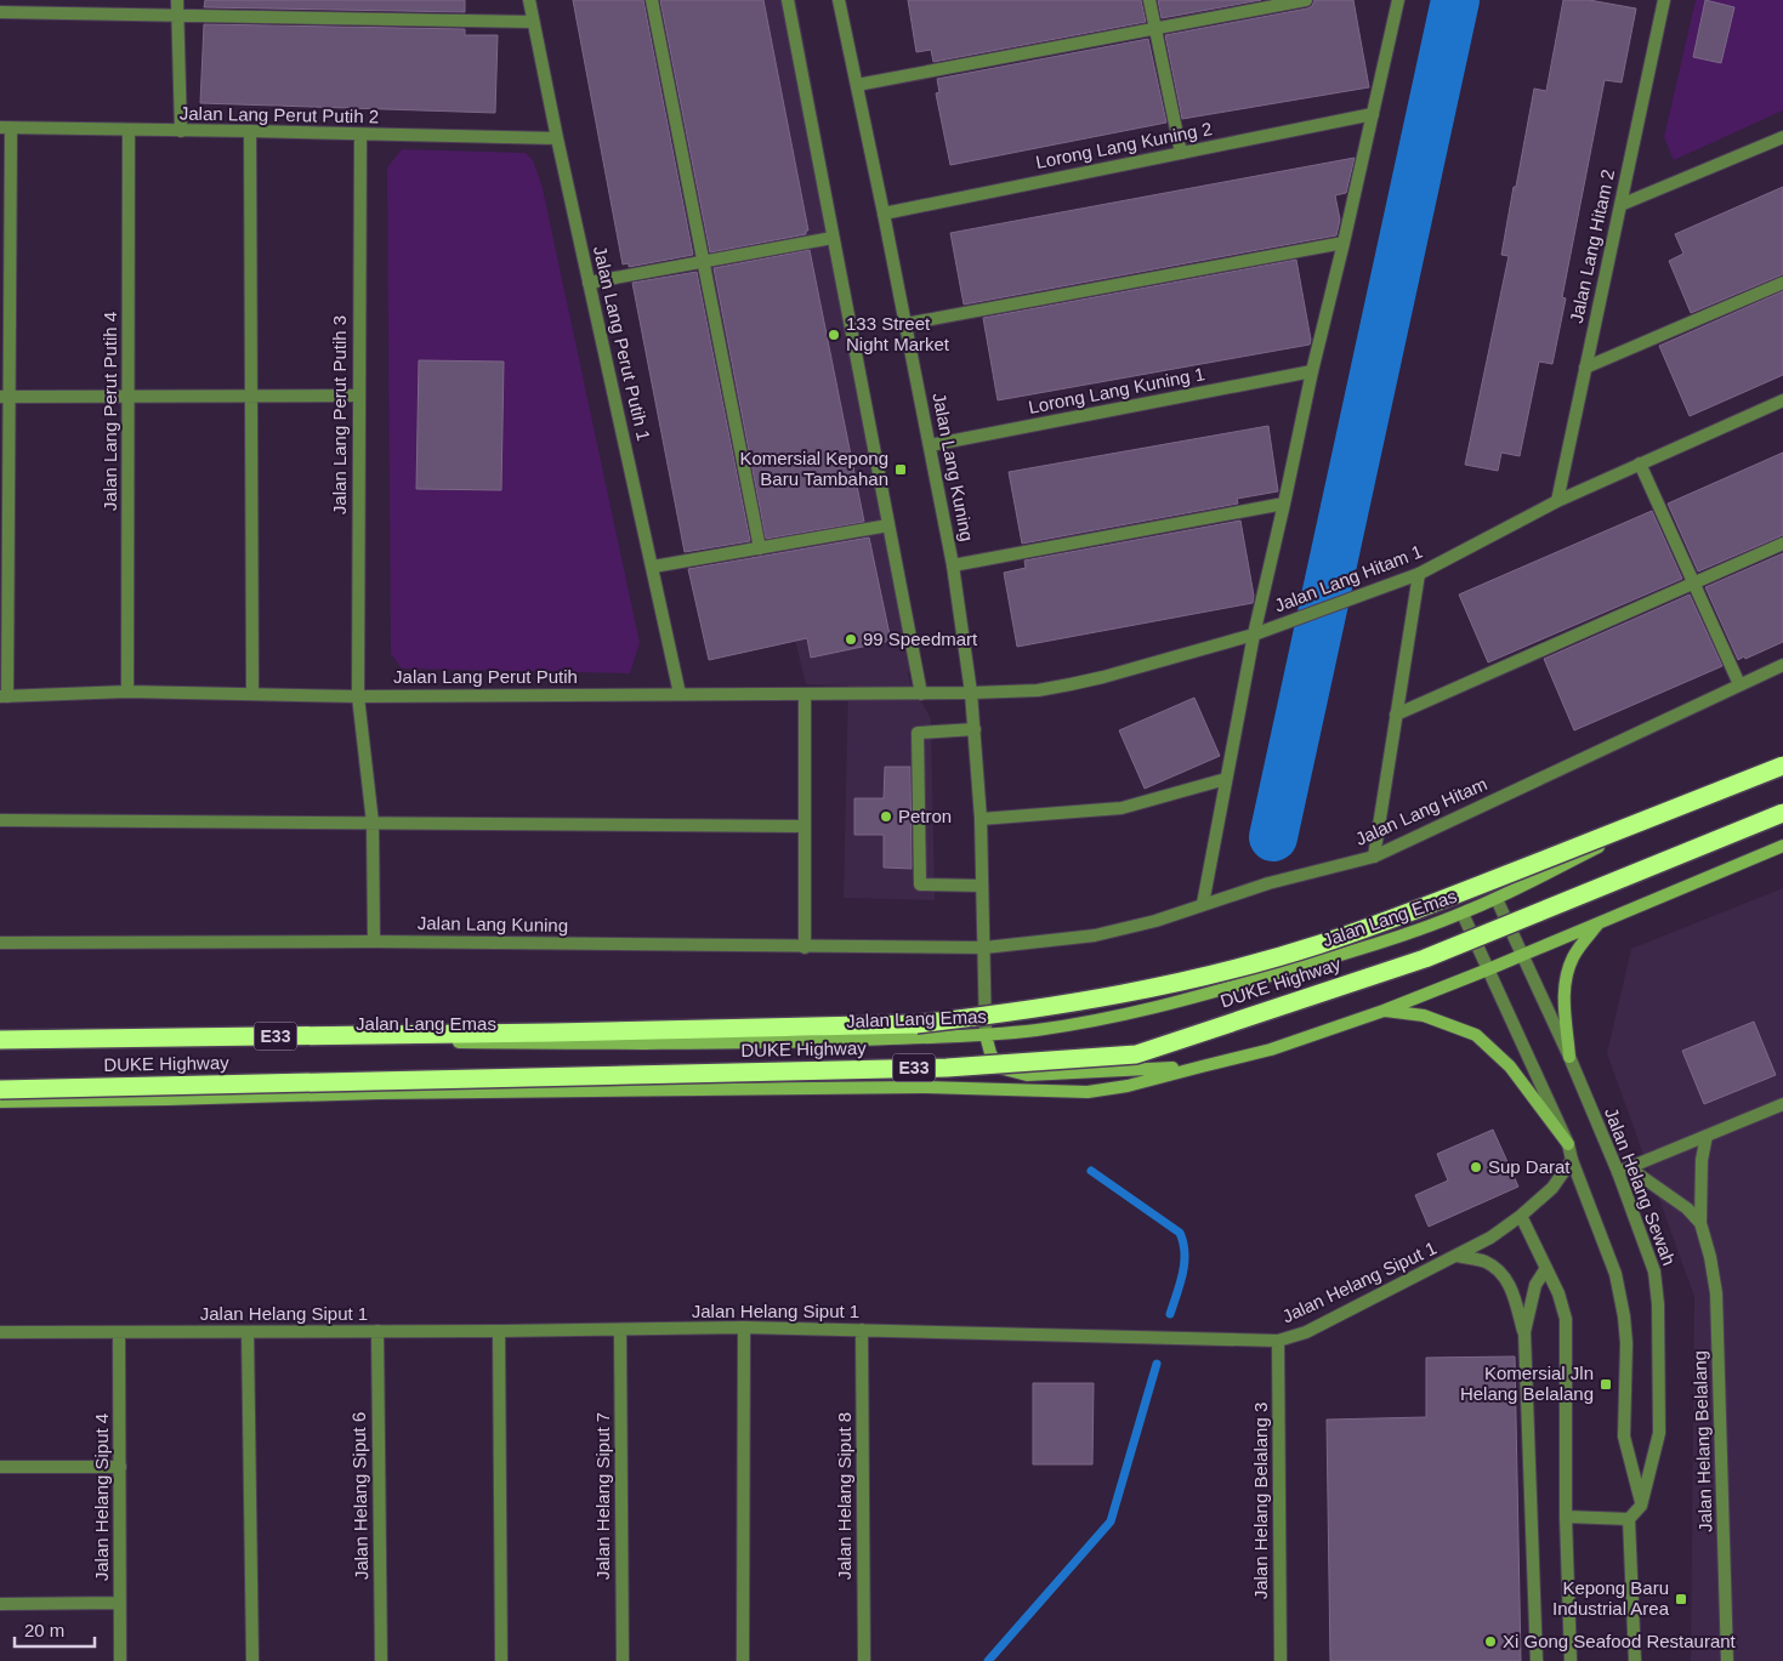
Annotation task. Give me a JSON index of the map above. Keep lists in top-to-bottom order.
{
  "streets": {
    "highway": ["DUKE Highway", "E33"],
    "main road": ["Jalan Lang Emas"],
    "street": [
      "Jalan Lang Perut Putih 2",
      "Lorong Lang Kuning 2",
      "Jalan Lang Hitam 2",
      "Jalan Lang Perut Putih 1",
      "Lorong Lang Kuning 1",
      "Jalan Lang Perut Putih 4",
      "Jalan Lang Perut Putih 3",
      "Jalan Lang Kuning",
      "Jalan Lang Hitam 1",
      "Jalan Lang Perut Putih",
      "Jalan Lang Hitam",
      "Jalan Helang Sewah",
      "Jalan Helang Siput 1",
      "Jalan Helang Belalang",
      "Jalan Helang Siput 6",
      "Jalan Helang Siput 7",
      "Jalan Helang Siput 8",
      "Jalan Helang Siput 4",
      "Jalan Helang Belalang 3"
    ]
  },
  "crossings": [
    ["Jalan Lang Perut Putih 2", "Jalan Lang Perut Putih 1"],
    ["Jalan Lang Perut Putih 2", "Jalan Lang Perut Putih 4"],
    ["Jalan Lang Perut Putih 2", "Jalan Lang Perut Putih 3"],
    ["Lorong Lang Kuning 2", "Jalan Lang Kuning"],
    ["Jalan Lang Hitam 2", "Jalan Lang Hitam 1"],
    ["Jalan Lang Perut Putih 1", "Jalan Lang Perut Putih"],
    ["Lorong Lang Kuning 1", "Jalan Lang Kuning"],
    ["Jalan Lang Perut Putih 4", "Jalan Lang Perut Putih"],
    ["Jalan Lang Perut Putih 3", "Jalan Lang Kuning"],
    ["Jalan Lang Perut Putih 3", "Jalan Lang Perut Putih"],
    ["Jalan Lang Kuning", "Jalan Lang Hitam 1"],
    ["Jalan Lang Kuning", "Jalan Lang Perut Putih"],
    ["Jalan Lang Kuning", "Jalan Lang Hitam"],
    ["Jalan Lang Kuning", "Jalan Lang Emas"],
    ["Jalan Lang Hitam 1", "Jalan Lang Perut Putih"],
    ["Jalan Lang Emas", "DUKE Highway"],
    ["Jalan Lang Emas", "Jalan Helang Sewah"],
    ["Jalan Helang Sewah", "Jalan Helang Belalang"],
    ["Jalan Helang Siput 1", "Jalan Helang Siput 6"],
    ["Jalan Helang Siput 1", "Jalan Helang Siput 7"],
    ["Jalan Helang Siput 1", "Jalan Helang Siput 8"],
    ["Jalan Helang Siput 1", "Jalan Helang Siput 4"],
    ["Jalan Helang Siput 1", "Jalan Helang Belalang 3"]
  ],
  "places": {
    "other": [
      "133 Street Night Market",
      "99 Speedmart",
      "Petron",
      "Sup Darat",
      "Xi Gong Seafood Restaurant"
    ],
    "transit": ["Komersial Kepong Baru Tambahan", "Komersial Jln Helang Belalang", "Kepong Baru Industrial Area"]
  },
  "scale_bar": "20 m"
}
